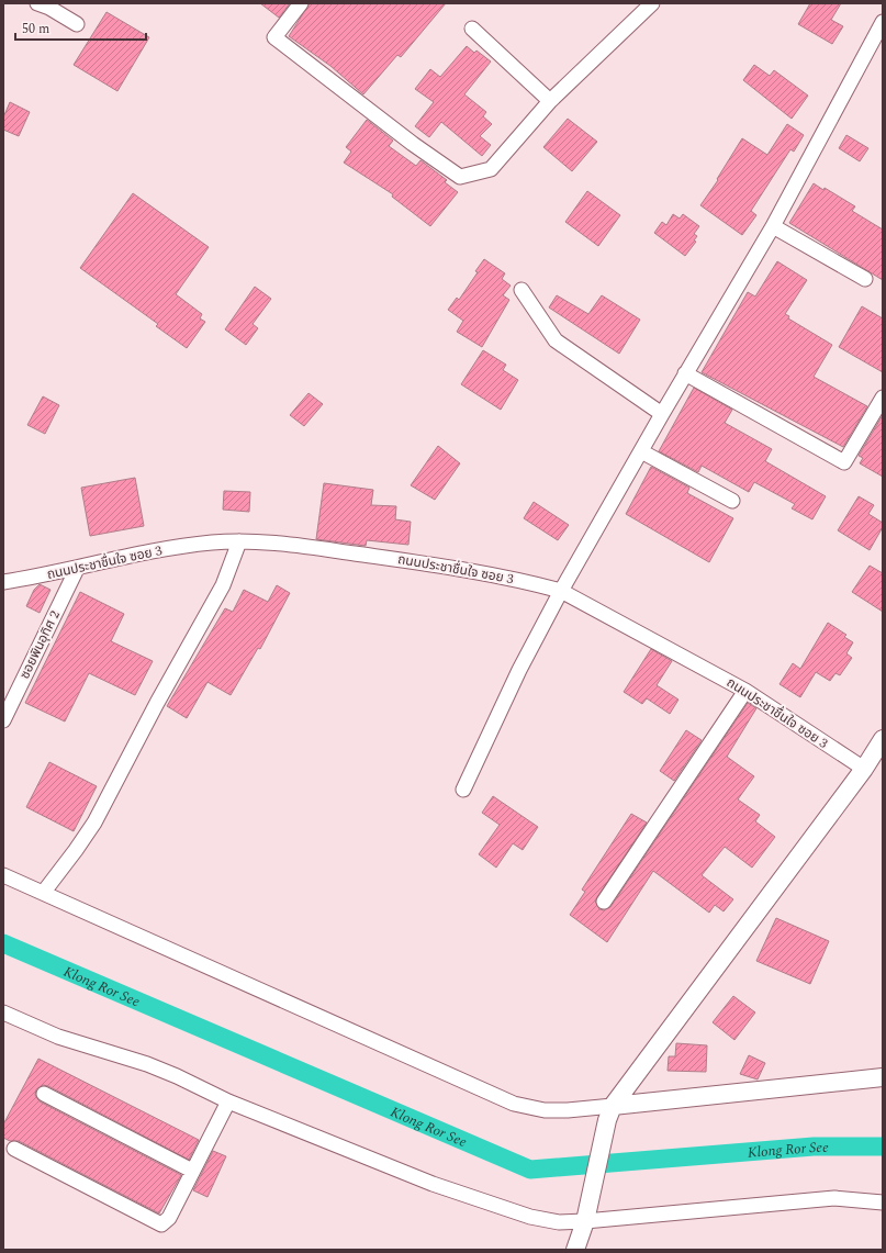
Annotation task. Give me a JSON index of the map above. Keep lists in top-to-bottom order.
{
  "streets": {
    "street": ["ถนนประชาชื่นใจ ซอย 3", "ซอยพินอุทิศ 2"]
  },
  "crossings": [
    ["ถนนประชาชื่นใจ ซอย 3", "ซอยพินอุทิศ 2"]
  ],
  "water": ["Klong Ror See"],
  "scale_bar": "50 m"
}
